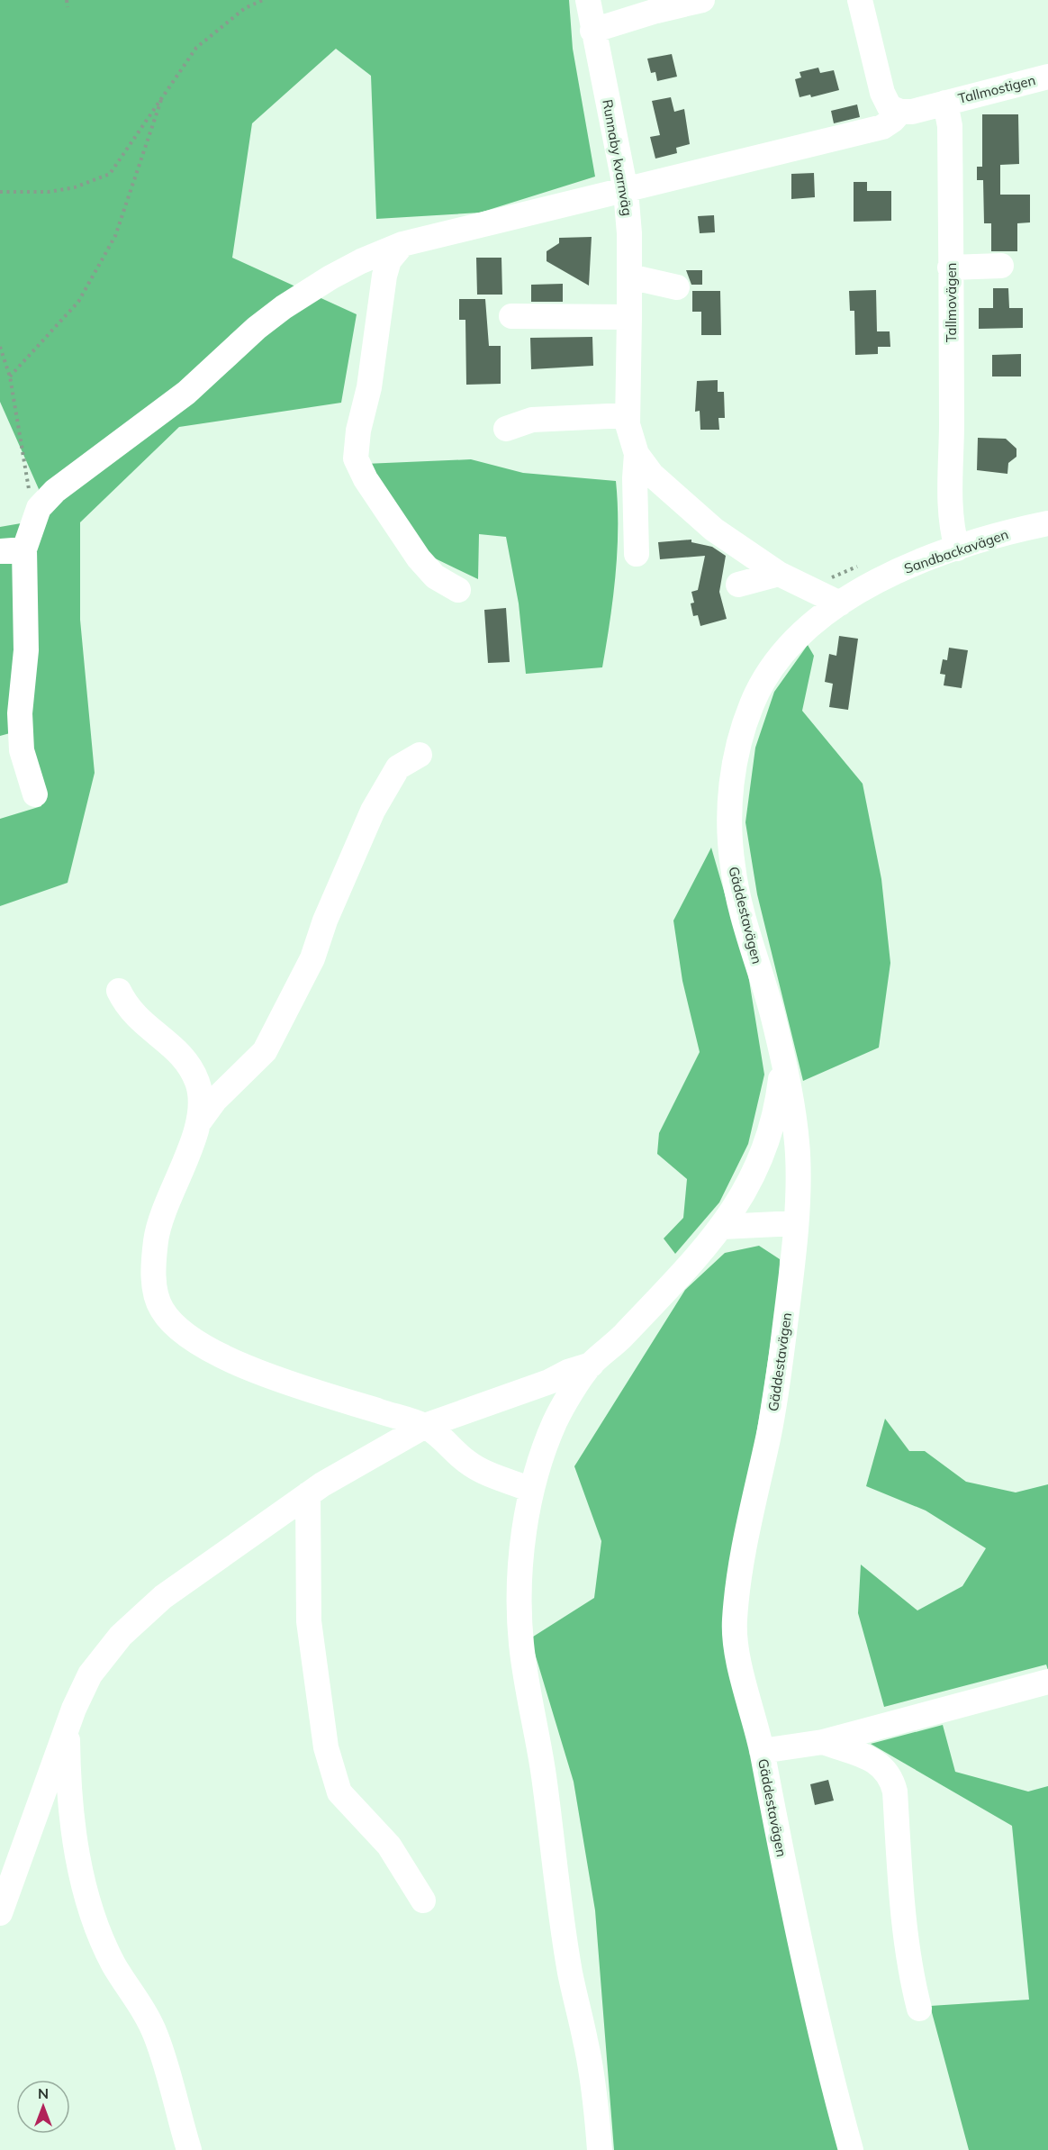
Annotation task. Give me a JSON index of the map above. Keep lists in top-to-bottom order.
{
  "streets": {
    "street": [
      "Tallmostigen",
      "Runnaby kvarnväg",
      "Tallmovägen",
      "Sandbackavägen",
      "Gäddestavägen"
    ]
  },
  "crossings": [
    ["Tallmostigen", "Tallmovägen"],
    ["Runnaby kvarnväg", "Sandbackavägen"],
    ["Runnaby kvarnväg", "Gäddestavägen"],
    ["Tallmovägen", "Sandbackavägen"],
    ["Sandbackavägen", "Gäddestavägen"]
  ],
  "north": "top"
}
